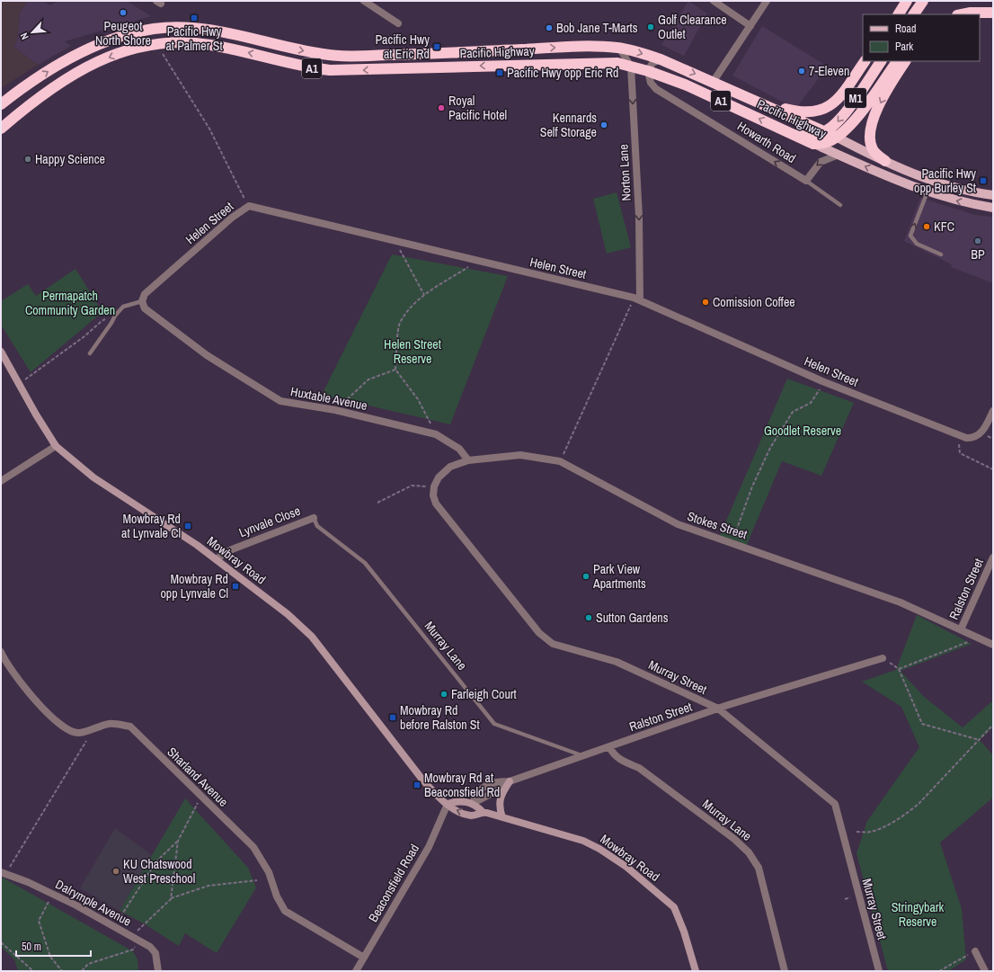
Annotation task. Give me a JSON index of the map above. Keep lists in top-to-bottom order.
{
  "streets": {
    "highway": ["Pacific Highway", "A1", "M1"],
    "main road": ["Mowbray Road"],
    "street": [
      "Howarth Road",
      "Norton Lane",
      "Helen Street",
      "Huxtable Avenue",
      "Lynvale Close",
      "Stokes Street",
      "Ralston Street",
      "Murray Lane",
      "Murray Street",
      "Sharland Avenue",
      "Beaconsfield Road",
      "Dalrymple Avenue"
    ]
  },
  "crossings": [
    ["Pacific Highway", "A1"],
    ["Pacific Highway", "M1"],
    ["Pacific Highway", "Howarth Road"],
    ["Pacific Highway", "Norton Lane"],
    ["A1", "M1"],
    ["Norton Lane", "Helen Street"],
    ["Helen Street", "Huxtable Avenue"],
    ["Huxtable Avenue", "Stokes Street"],
    ["Lynvale Close", "Mowbray Road"],
    ["Lynvale Close", "Murray Lane"],
    ["Stokes Street", "Ralston Street"],
    ["Mowbray Road", "Ralston Street"],
    ["Mowbray Road", "Beaconsfield Road"],
    ["Ralston Street", "Murray Lane"],
    ["Ralston Street", "Murray Street"],
    ["Sharland Avenue", "Beaconsfield Road"]
  ],
  "one_way": ["Howarth Road", "Norton Lane"],
  "parks": [
    "Permapatch Community Garden",
    "Helen Street Reserve",
    "Goodlet Reserve",
    "Stringybark Reserve"
  ],
  "places": {
    "other": [
      "Peugeot North Shore",
      "Golf Clearance Outlet",
      "Bob Jane T-Marts",
      "7-Eleven",
      "Royal Pacific Hotel",
      "Kennards Self Storage",
      "Happy Science",
      "KFC",
      "BP",
      "Comission Coffee",
      "Park View Apartments",
      "Sutton Gardens",
      "Farleigh Court",
      "KU Chatswood West Preschool"
    ],
    "transit": [
      "Pacific Hwy at Palmer St",
      "Pacific Hwy at Eric Rd",
      "Pacific Hwy opp Eric Rd",
      "Pacific Hwy opp Burley St",
      "Mowbray Rd at Lynvale Cl",
      "Mowbray Rd opp Lynvale Cl",
      "Mowbray Rd before Ralston St",
      "Mowbray Rd at Beaconsfield Rd"
    ]
  },
  "legend": ["Road", "Park"],
  "scale_bar": "50 m",
  "north": "bottom left"
}
